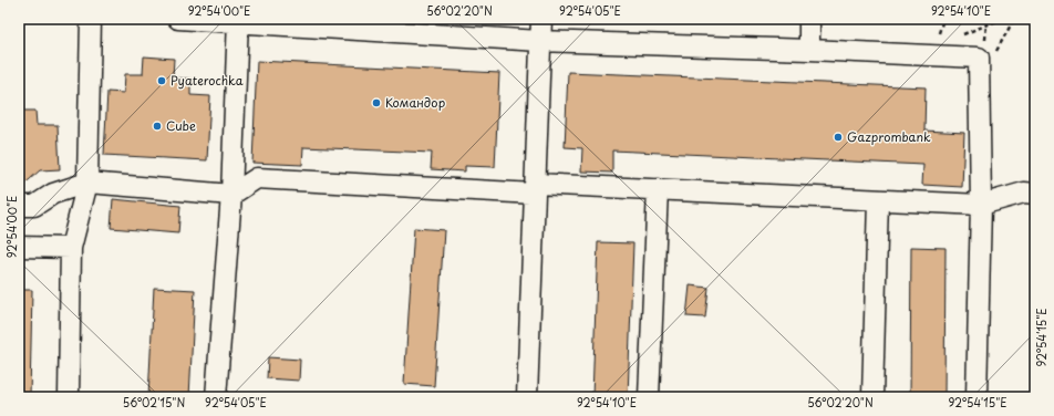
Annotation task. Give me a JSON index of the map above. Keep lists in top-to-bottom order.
{
  "places": [
    "Pyaterochka",
    "Командор",
    "Cube",
    "Gazprombank"
  ],
  "coordinates": [
    "92°54'00\"E",
    "56°02'20\"N",
    "92°54'05\"E",
    "92°54'10\"E",
    "92°54'15\"E",
    "56°02'15\"N"
  ]
}
